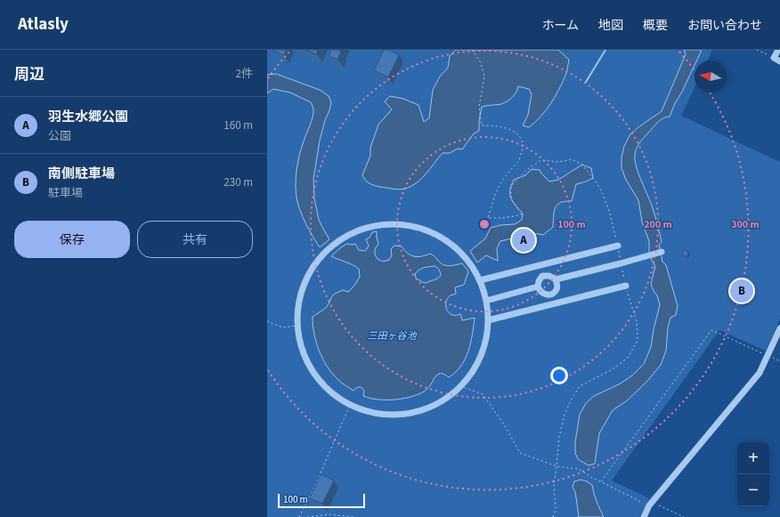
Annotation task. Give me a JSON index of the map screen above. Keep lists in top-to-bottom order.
{
  "water": ["三田ヶ谷池"],
  "scale_bar": "100 m",
  "north": "left",
  "page": {
    "header": "Atlasly",
    "nav": [
      "ホーム",
      "地図",
      "概要",
      "お問い合わせ"
    ],
    "heading": ["周辺", "2件"],
    "list": [
      {
        "mark": "A",
        "name": "羽生水郷公園",
        "note": "公園",
        "value": "160 m"
      },
      {
        "mark": "B",
        "name": "南側駐車場",
        "note": "駐車場",
        "value": "230 m"
      }
    ],
    "buttons": ["保存", "共有"],
    "pins": ["A", "B"],
    "map_buttons": ["+", "−"],
    "scale": "100 m"
  },
  "rings": ["100 m", "200 m", "300 m"]
}
